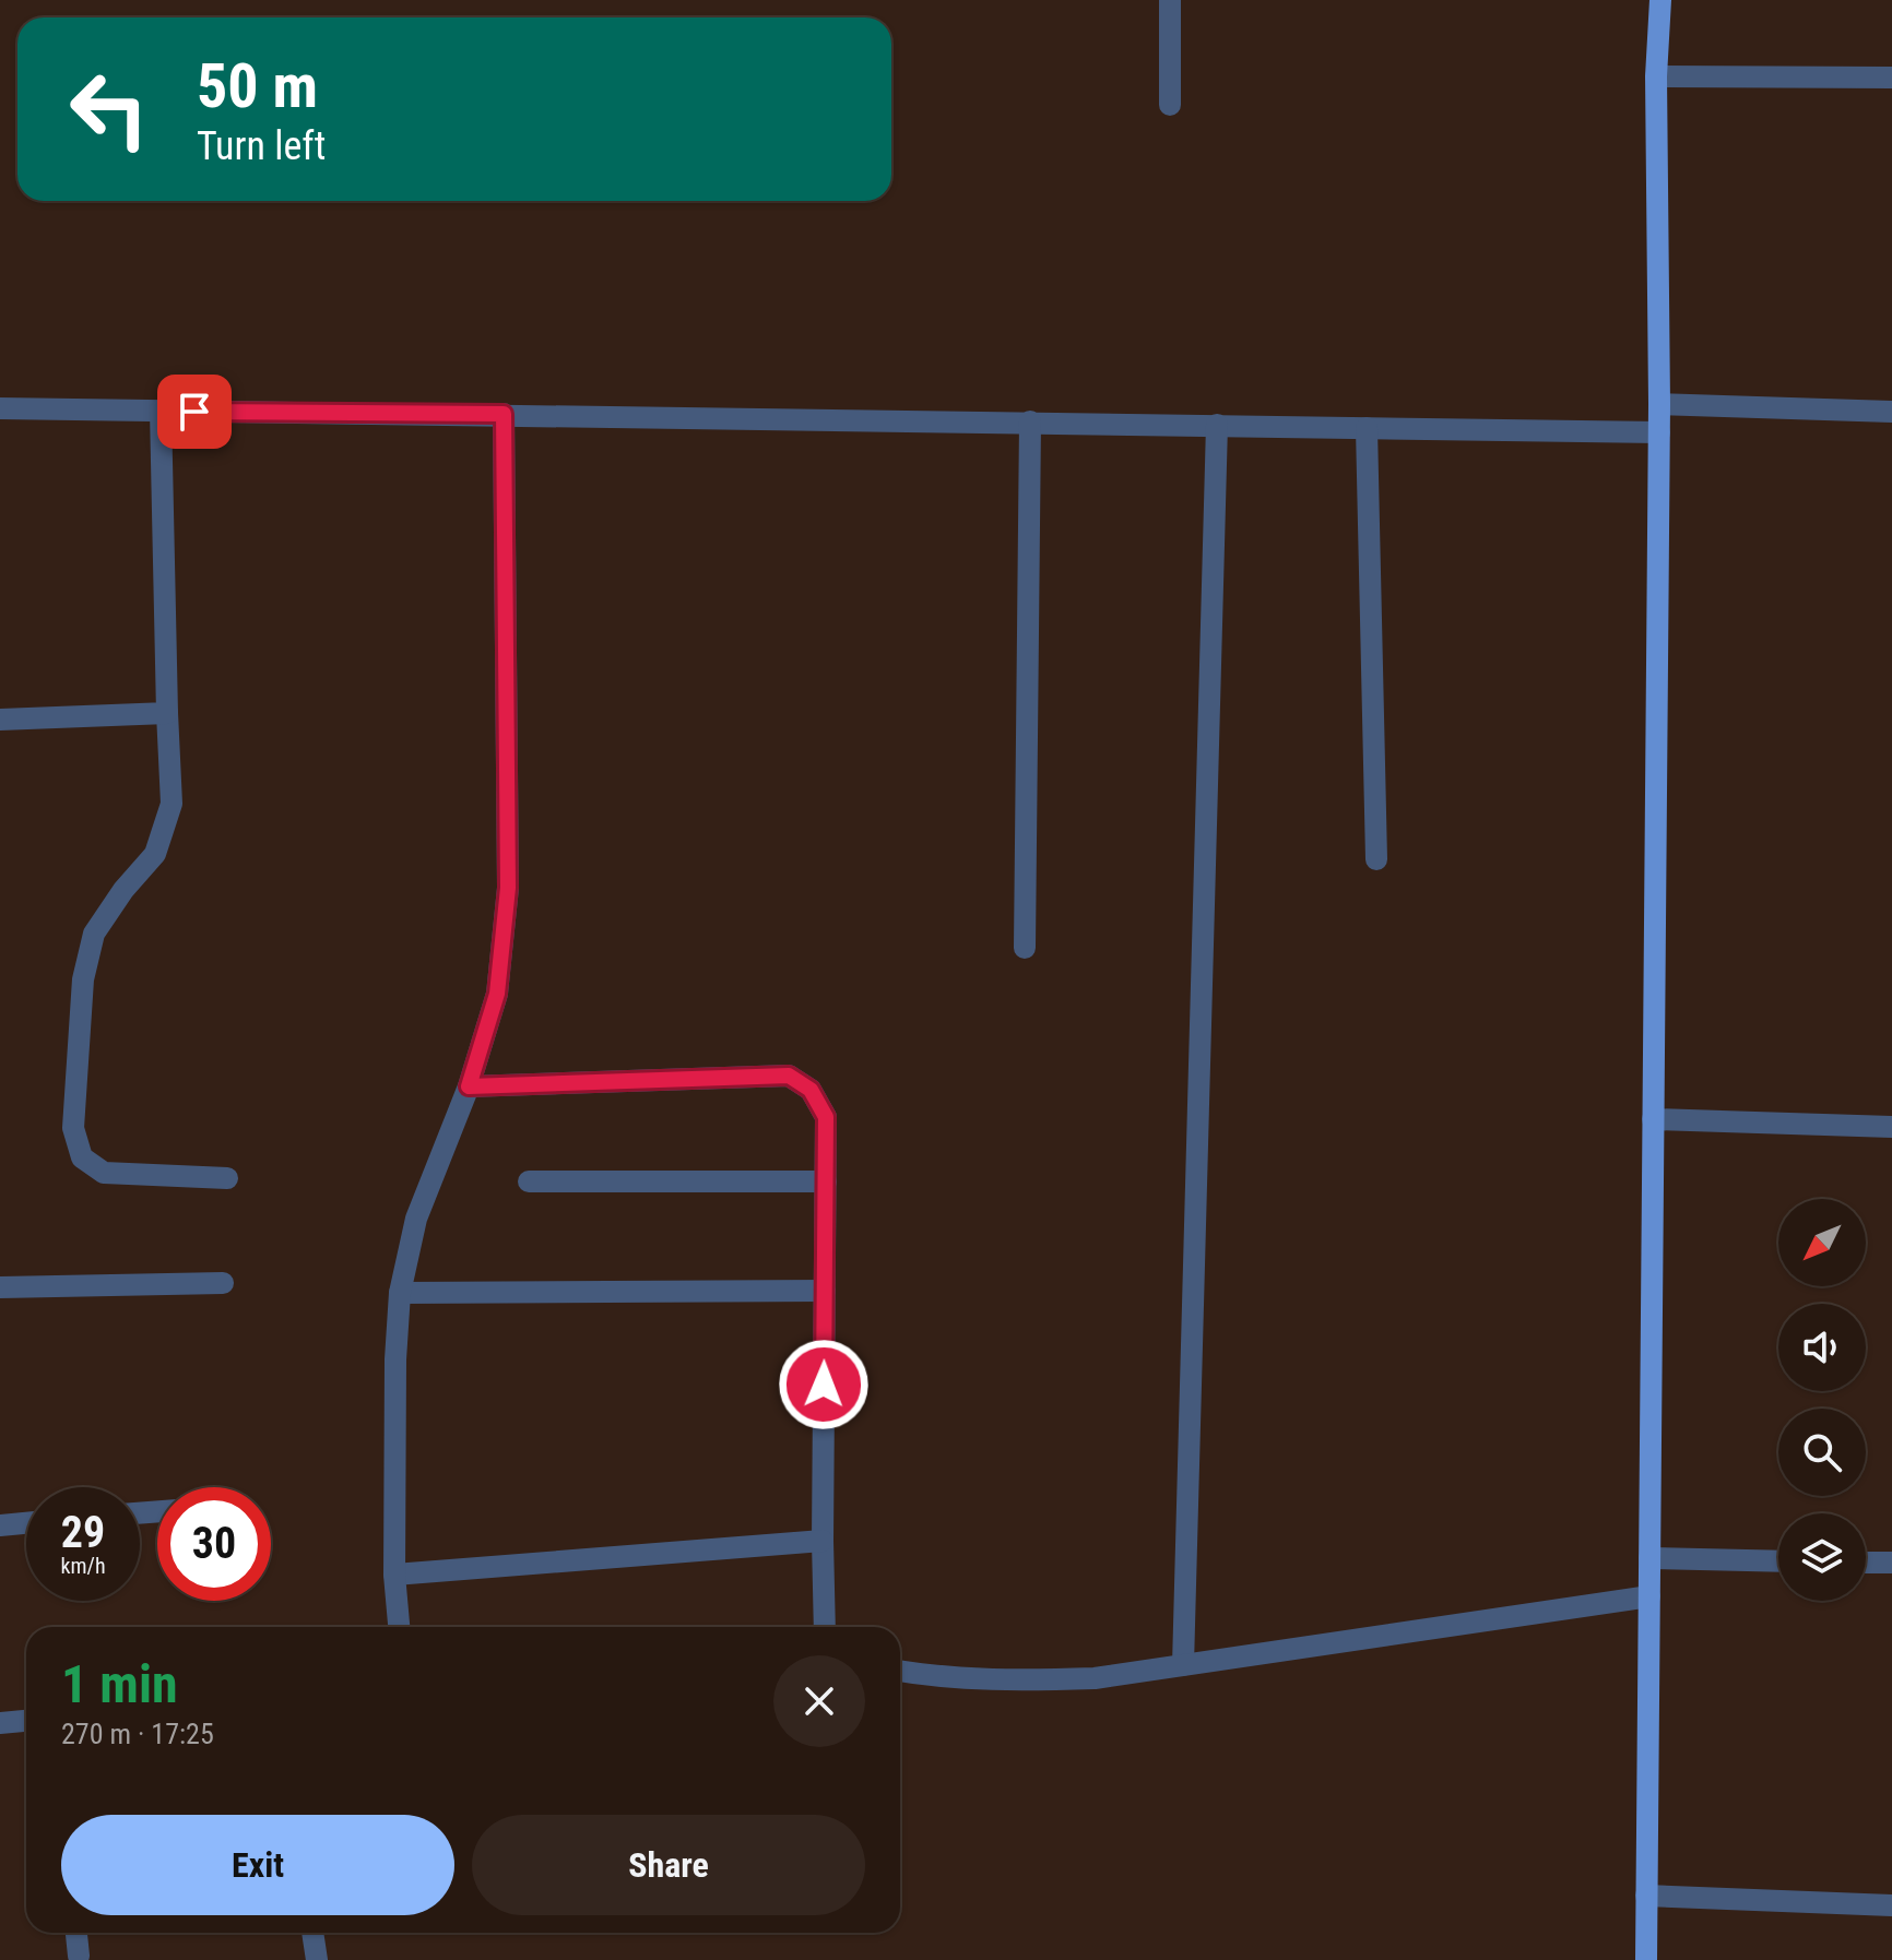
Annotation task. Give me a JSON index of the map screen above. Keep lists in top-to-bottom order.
{
  "north": "bottom left",
  "page": {
    "turn": ["50 m", "Turn left"],
    "speed": "29 km/h",
    "limit": "30",
    "heading": ["1 min", "270 m · 17:25"],
    "buttons": ["Exit", "Share"]
  }
}
